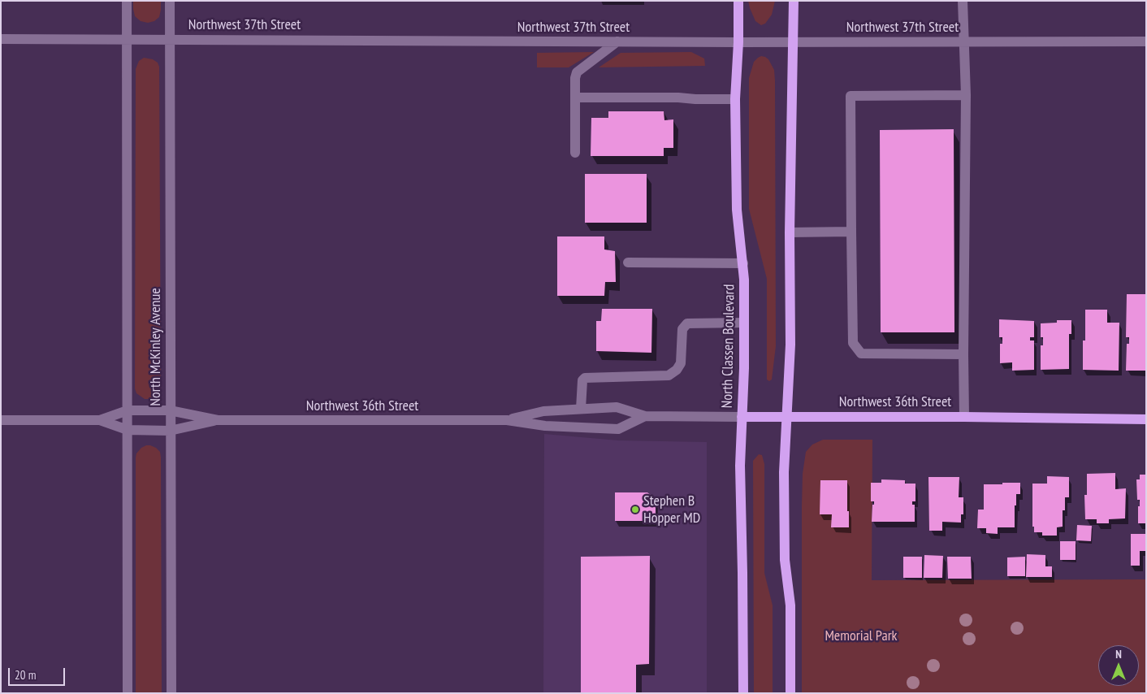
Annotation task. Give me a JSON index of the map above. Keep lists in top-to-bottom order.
{
  "streets": {
    "main road": ["North Classen Boulevard", "Northwest 36th Street"],
    "street": ["Northwest 37th Street", "North McKinley Avenue"]
  },
  "crossings": [
    ["Northwest 37th Street", "North Classen Boulevard"],
    ["Northwest 37th Street", "North McKinley Avenue"],
    ["North Classen Boulevard", "Northwest 36th Street"],
    ["North McKinley Avenue", "Northwest 36th Street"]
  ],
  "parks": ["Memorial Park"],
  "places": ["Stephen B Hopper MD"],
  "scale_bar": "20 m",
  "north": "top"
}
